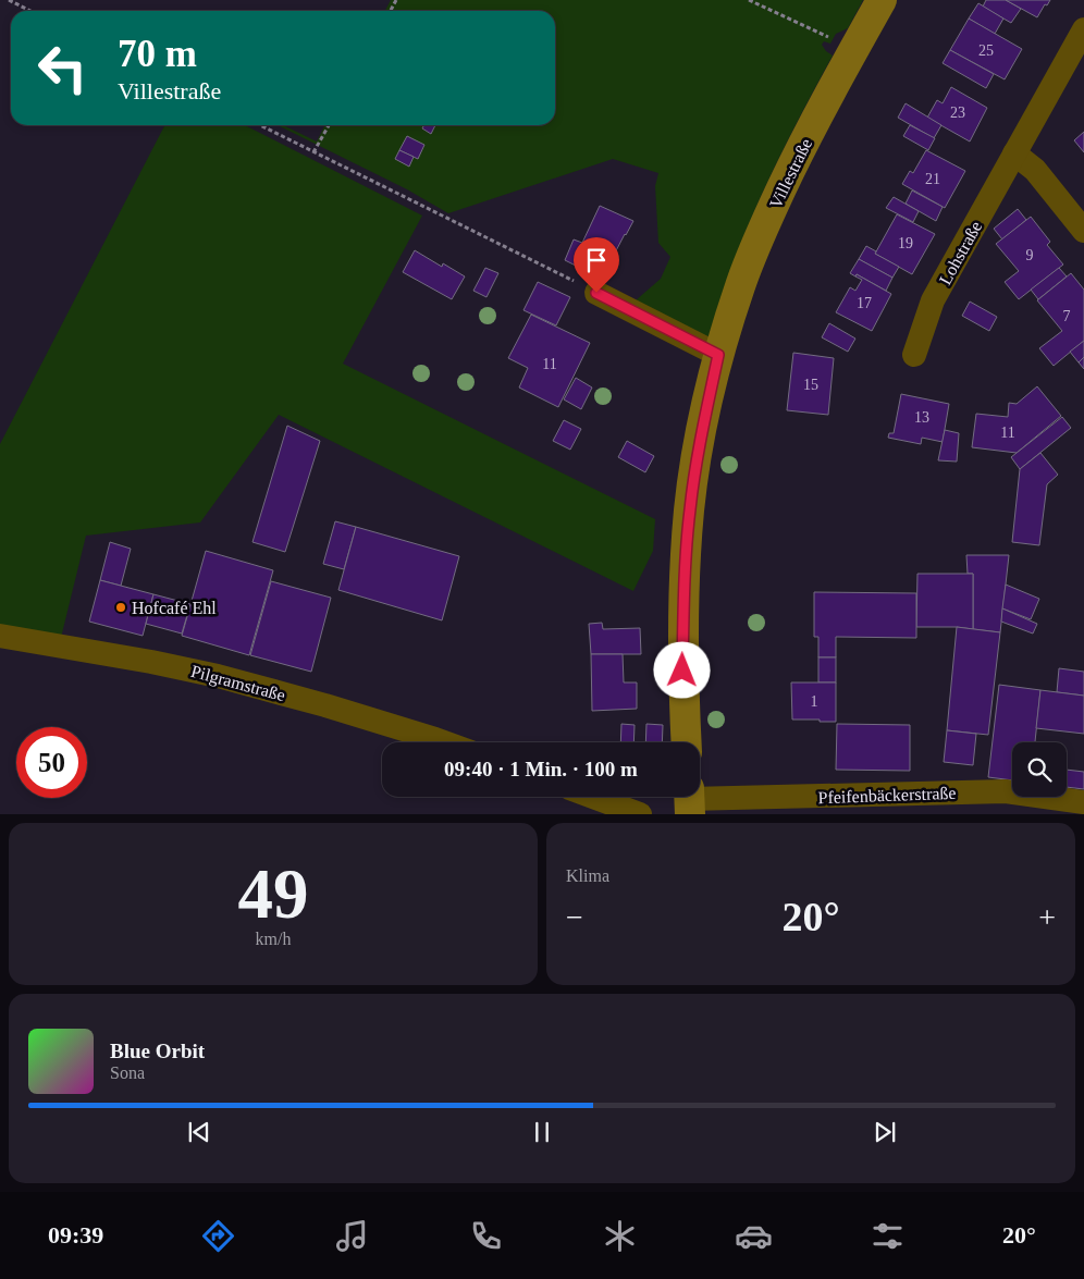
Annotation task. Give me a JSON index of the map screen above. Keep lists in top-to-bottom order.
{
  "streets": {
    "main road": ["Villestraße"],
    "street": ["Lohstraße", "Pilgramstraße", "Pfeifenbäckerstraße"]
  },
  "places": ["Hofcafé Ehl"],
  "house_numbers": [
    "25",
    "23",
    "21",
    "19",
    "9",
    "17",
    "7",
    "11",
    "15",
    "13",
    "11",
    "1"
  ],
  "page": {
    "turn": ["70 m", "Villestraße"],
    "limit": "50",
    "trip": "09:40 · 1 Min. · 100 m",
    "tile": [
      ["49", "km/h"],
      "Klima"
    ],
    "heat": ["−", "20°", "+"],
    "song": ["Blue Orbit", "Sona"],
    "tabs": ["09:39", "20°"]
  }
}
